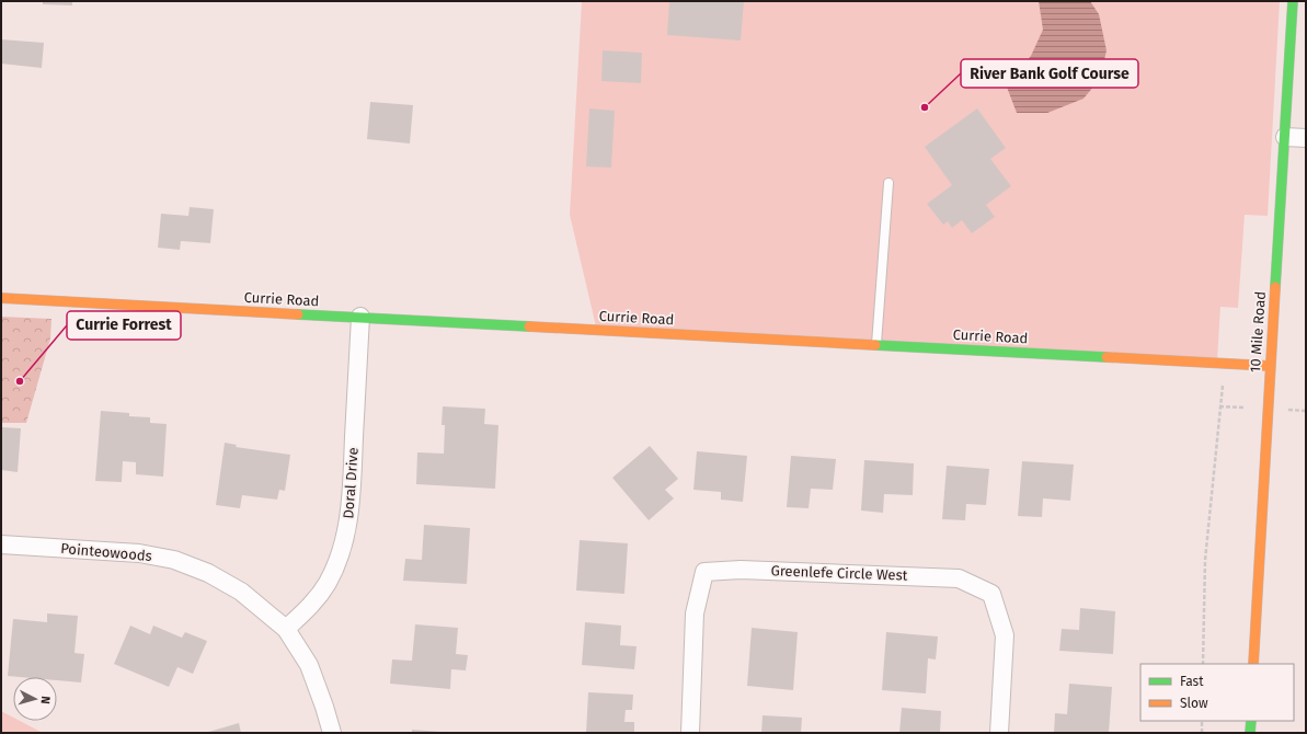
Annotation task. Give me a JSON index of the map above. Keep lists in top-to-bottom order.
{
  "streets": {
    "street": [
      "Currie Road",
      "10 Mile Road",
      "Doral Drive",
      "Pointeowoods",
      "Greenlefe Circle West"
    ]
  },
  "crossings": [
    ["Currie Road", "10 Mile Road"],
    ["Currie Road", "Doral Drive"],
    ["Doral Drive", "Pointeowoods"]
  ],
  "places": ["River Bank Golf Course", "Currie Forrest"],
  "legend": ["Fast", "Slow"],
  "north": "right"
}
